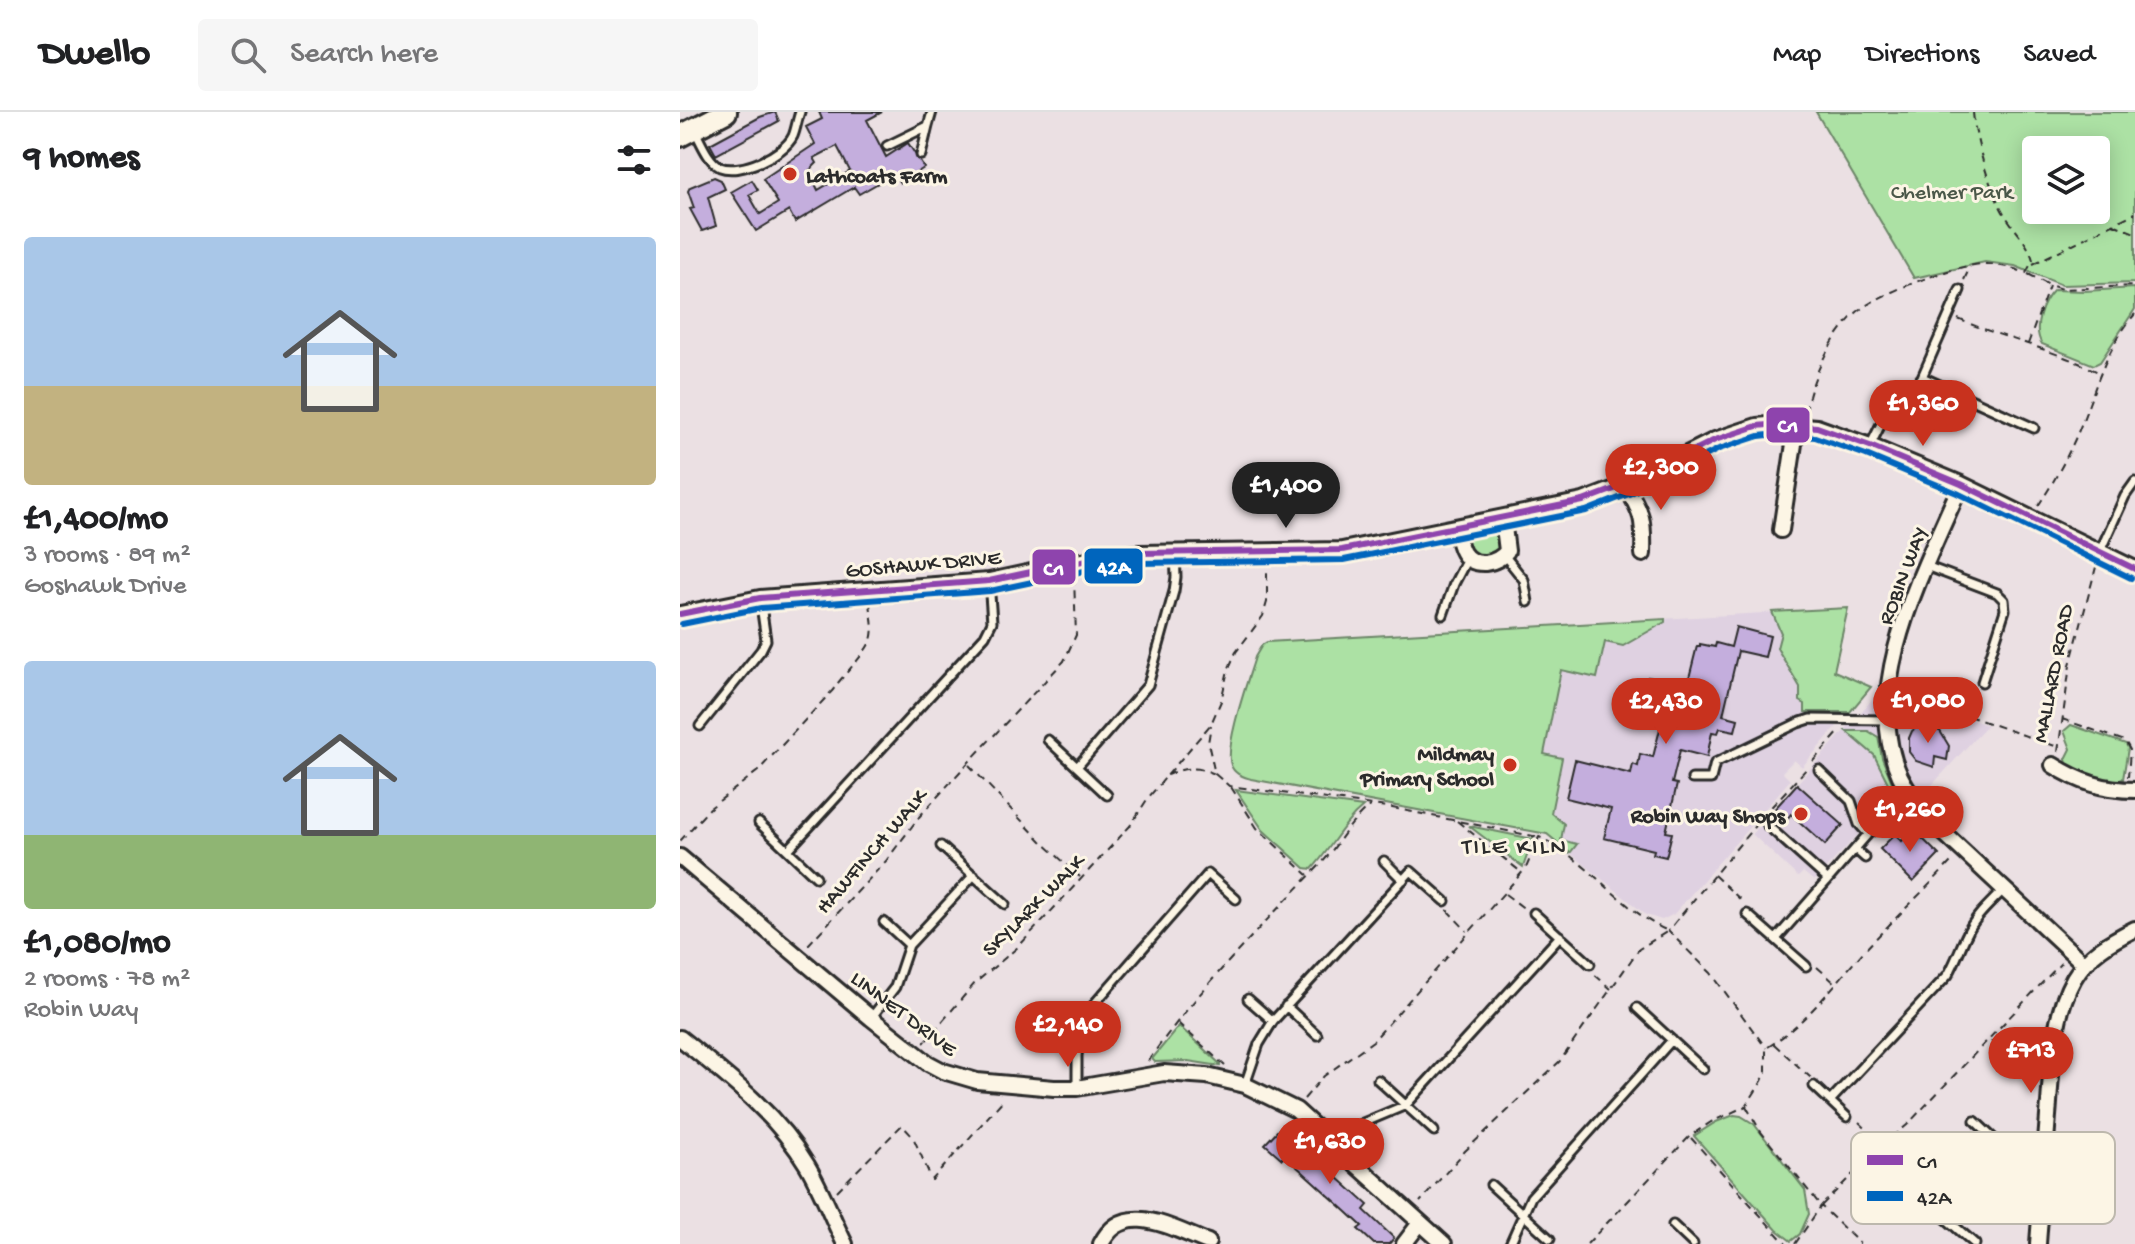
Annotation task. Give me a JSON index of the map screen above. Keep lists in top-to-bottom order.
{
  "streets": {
    "street": [
      "GOSHAWK DRIVE",
      "ROBIN WAY",
      "MALLARD ROAD",
      "LINNET DRIVE"
    ],
    "path": ["HAWFINCH WALK", "SKYLARK WALK"]
  },
  "crossings": [
    ["GOSHAWK DRIVE", "ROBIN WAY"],
    ["GOSHAWK DRIVE", "MALLARD ROAD"],
    ["GOSHAWK DRIVE", "HAWFINCH WALK"],
    ["GOSHAWK DRIVE", "SKYLARK WALK"],
    ["HAWFINCH WALK", "LINNET DRIVE"],
    ["SKYLARK WALK", "LINNET DRIVE"]
  ],
  "districts": ["TILE KILN"],
  "parks": ["Chelmer Park"],
  "places": ["Lathcoats Farm", "Mildmay Primary School", "Robin Way Shops"],
  "lines": ["transit line C1", "transit line 42A"],
  "legend": ["C1", "42A"],
  "page": {
    "header": "Dwello",
    "search": "Search here",
    "nav": ["Map", "Directions", "Saved"],
    "heading": "9 homes",
    "list": [
      {
        "name": "£1,400/mo",
        "note": "3 rooms · 89 m² · Goshawk Drive"
      },
      {
        "name": "£1,080/mo",
        "note": "2 rooms · 78 m² · Robin Way"
      }
    ],
    "price": [
      "£1,360",
      "£2,300",
      "£1,400",
      "£1,080",
      "£2,430",
      "£1,260",
      "£2,140",
      "£713",
      "£1,630"
    ]
  }
}
